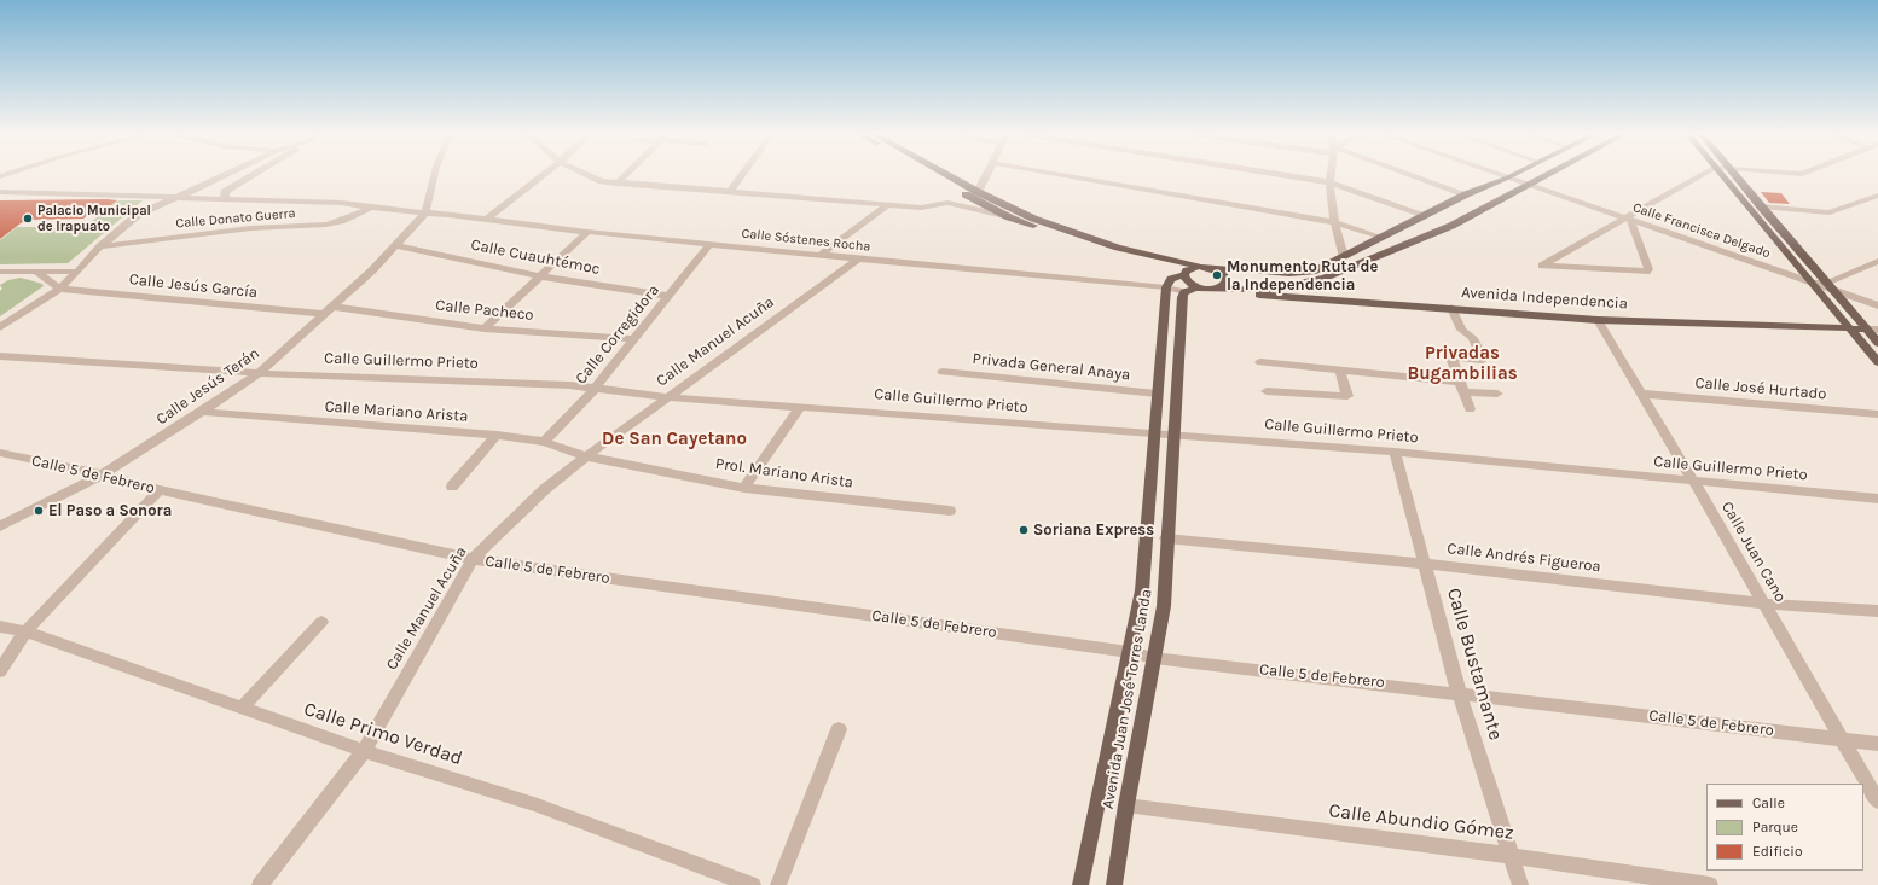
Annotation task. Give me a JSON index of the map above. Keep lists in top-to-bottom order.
{
  "streets": {
    "main road": ["Avenida Independencia", "Avenida Juan José Torres Landa"],
    "street": [
      "Calle Donato Guerra",
      "Calle Francisca Delgado",
      "Calle Sóstenes Rocha",
      "Calle Cuauhtémoc",
      "Calle Jesús García",
      "Calle Pacheco",
      "Calle Corregidora",
      "Calle Manuel Acuña",
      "Calle Guillermo Prieto",
      "Privada General Anaya",
      "Calle Jesús Terán",
      "Calle José Hurtado",
      "Calle Mariano Arista",
      "Prol. Mariano Arista",
      "Calle 5 de Febrero",
      "Calle Juan Cano",
      "Calle Andrés Figueroa",
      "Calle Bustamante",
      "Calle Primo Verdad",
      "Calle Abundio Gómez"
    ]
  },
  "crossings": [
    ["Calle Donato Guerra", "Calle Sóstenes Rocha"],
    ["Calle Sóstenes Rocha", "Calle Corregidora"],
    ["Calle Sóstenes Rocha", "Calle Manuel Acuña"],
    ["Calle Sóstenes Rocha", "Calle Jesús Terán"],
    ["Calle Sóstenes Rocha", "Avenida Juan José Torres Landa"],
    ["Calle Cuauhtémoc", "Calle Corregidora"],
    ["Calle Cuauhtémoc", "Calle Jesús Terán"],
    ["Calle Jesús García", "Calle Pacheco"],
    ["Calle Jesús García", "Calle Jesús Terán"],
    ["Avenida Independencia", "Calle Juan Cano"],
    ["Calle Pacheco", "Calle Corregidora"],
    ["Calle Pacheco", "Calle Jesús Terán"],
    ["Calle Corregidora", "Calle Guillermo Prieto"],
    ["Calle Corregidora", "Calle Mariano Arista"],
    ["Calle Manuel Acuña", "Calle Guillermo Prieto"],
    ["Calle Manuel Acuña", "Calle Mariano Arista"],
    ["Calle Manuel Acuña", "Prol. Mariano Arista"],
    ["Calle Manuel Acuña", "Calle 5 de Febrero"],
    ["Calle Manuel Acuña", "Calle Primo Verdad"],
    ["Calle Guillermo Prieto", "Calle Jesús Terán"],
    ["Calle Guillermo Prieto", "Calle Juan Cano"],
    ["Calle Guillermo Prieto", "Calle Bustamante"],
    ["Calle Guillermo Prieto", "Avenida Juan José Torres Landa"],
    ["Privada General Anaya", "Avenida Juan José Torres Landa"],
    ["Calle Jesús Terán", "Calle Mariano Arista"],
    ["Calle Jesús Terán", "Calle 5 de Febrero"],
    ["Calle José Hurtado", "Calle Juan Cano"],
    ["Calle Mariano Arista", "Prol. Mariano Arista"],
    ["Calle 5 de Febrero", "Calle Juan Cano"],
    ["Calle 5 de Febrero", "Calle Bustamante"],
    ["Calle 5 de Febrero", "Avenida Juan José Torres Landa"],
    ["Calle Juan Cano", "Calle Andrés Figueroa"],
    ["Calle Andrés Figueroa", "Calle Bustamante"],
    ["Calle Andrés Figueroa", "Avenida Juan José Torres Landa"],
    ["Calle Bustamante", "Calle Abundio Gómez"],
    ["Avenida Juan José Torres Landa", "Calle Abundio Gómez"]
  ],
  "districts": ["Privadas Bugambilias", "De San Cayetano"],
  "places": [
    "Palacio Municipal de Irapuato",
    "Monumento Ruta de la Independencia",
    "El Paso a Sonora",
    "Soriana Express"
  ],
  "legend": ["Calle", "Parque", "Edificio"]
}
